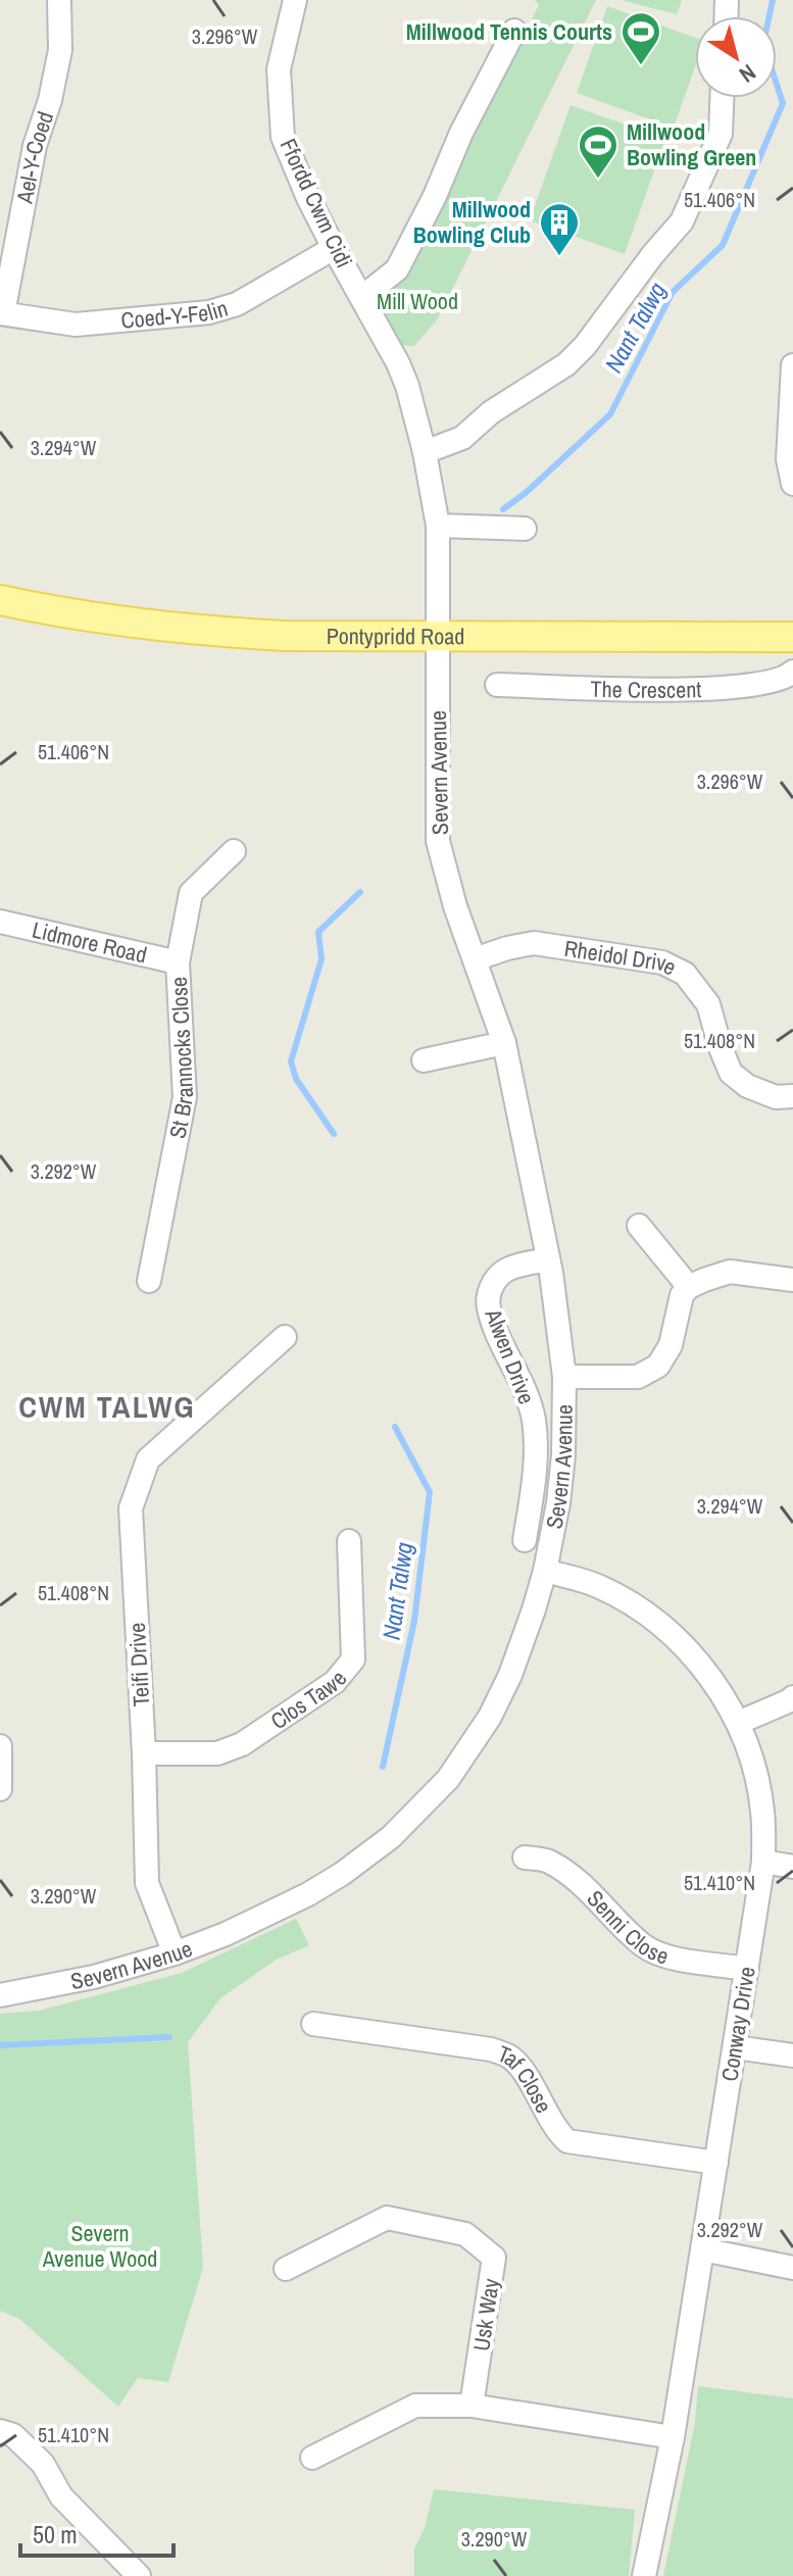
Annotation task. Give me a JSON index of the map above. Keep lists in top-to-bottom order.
{
  "streets": {
    "main road": ["Pontypridd Road"],
    "street": [
      "Ael-Y-Coed",
      "Ffordd Cwm Cidi",
      "Coed-Y-Felin",
      "The Crescent",
      "Severn Avenue",
      "Lidmore Road",
      "Rheidol Drive",
      "St Brannocks Close",
      "Alwen Drive",
      "Teifi Drive",
      "Clos Tawe",
      "Senni Close",
      "Conway Drive",
      "Taf Close",
      "Usk Way"
    ]
  },
  "crossings": [
    ["Ael-Y-Coed", "Coed-Y-Felin"],
    ["Ffordd Cwm Cidi", "Coed-Y-Felin"],
    ["Ffordd Cwm Cidi", "Pontypridd Road"],
    ["Ffordd Cwm Cidi", "Severn Avenue"],
    ["Pontypridd Road", "Severn Avenue"],
    ["Severn Avenue", "Rheidol Drive"],
    ["Severn Avenue", "Alwen Drive"],
    ["Severn Avenue", "Teifi Drive"],
    ["Severn Avenue", "Conway Drive"],
    ["Lidmore Road", "St Brannocks Close"],
    ["Teifi Drive", "Clos Tawe"],
    ["Senni Close", "Conway Drive"],
    ["Conway Drive", "Taf Close"]
  ],
  "districts": ["CWM TALWG"],
  "water": ["Nant Talwg"],
  "parks": ["Mill Wood", "Severn Avenue Wood"],
  "places": {
    "sports": ["Millwood Tennis Courts", "Millwood Bowling Green"],
    "building": ["Millwood Bowling Club"]
  },
  "scale_bar": "50 m",
  "north": "bottom right",
  "coordinates": [
    "3.296°W",
    "51.406°N",
    "3.294°W",
    "51.408°N",
    "3.292°W",
    "51.410°N",
    "3.290°W"
  ]
}
